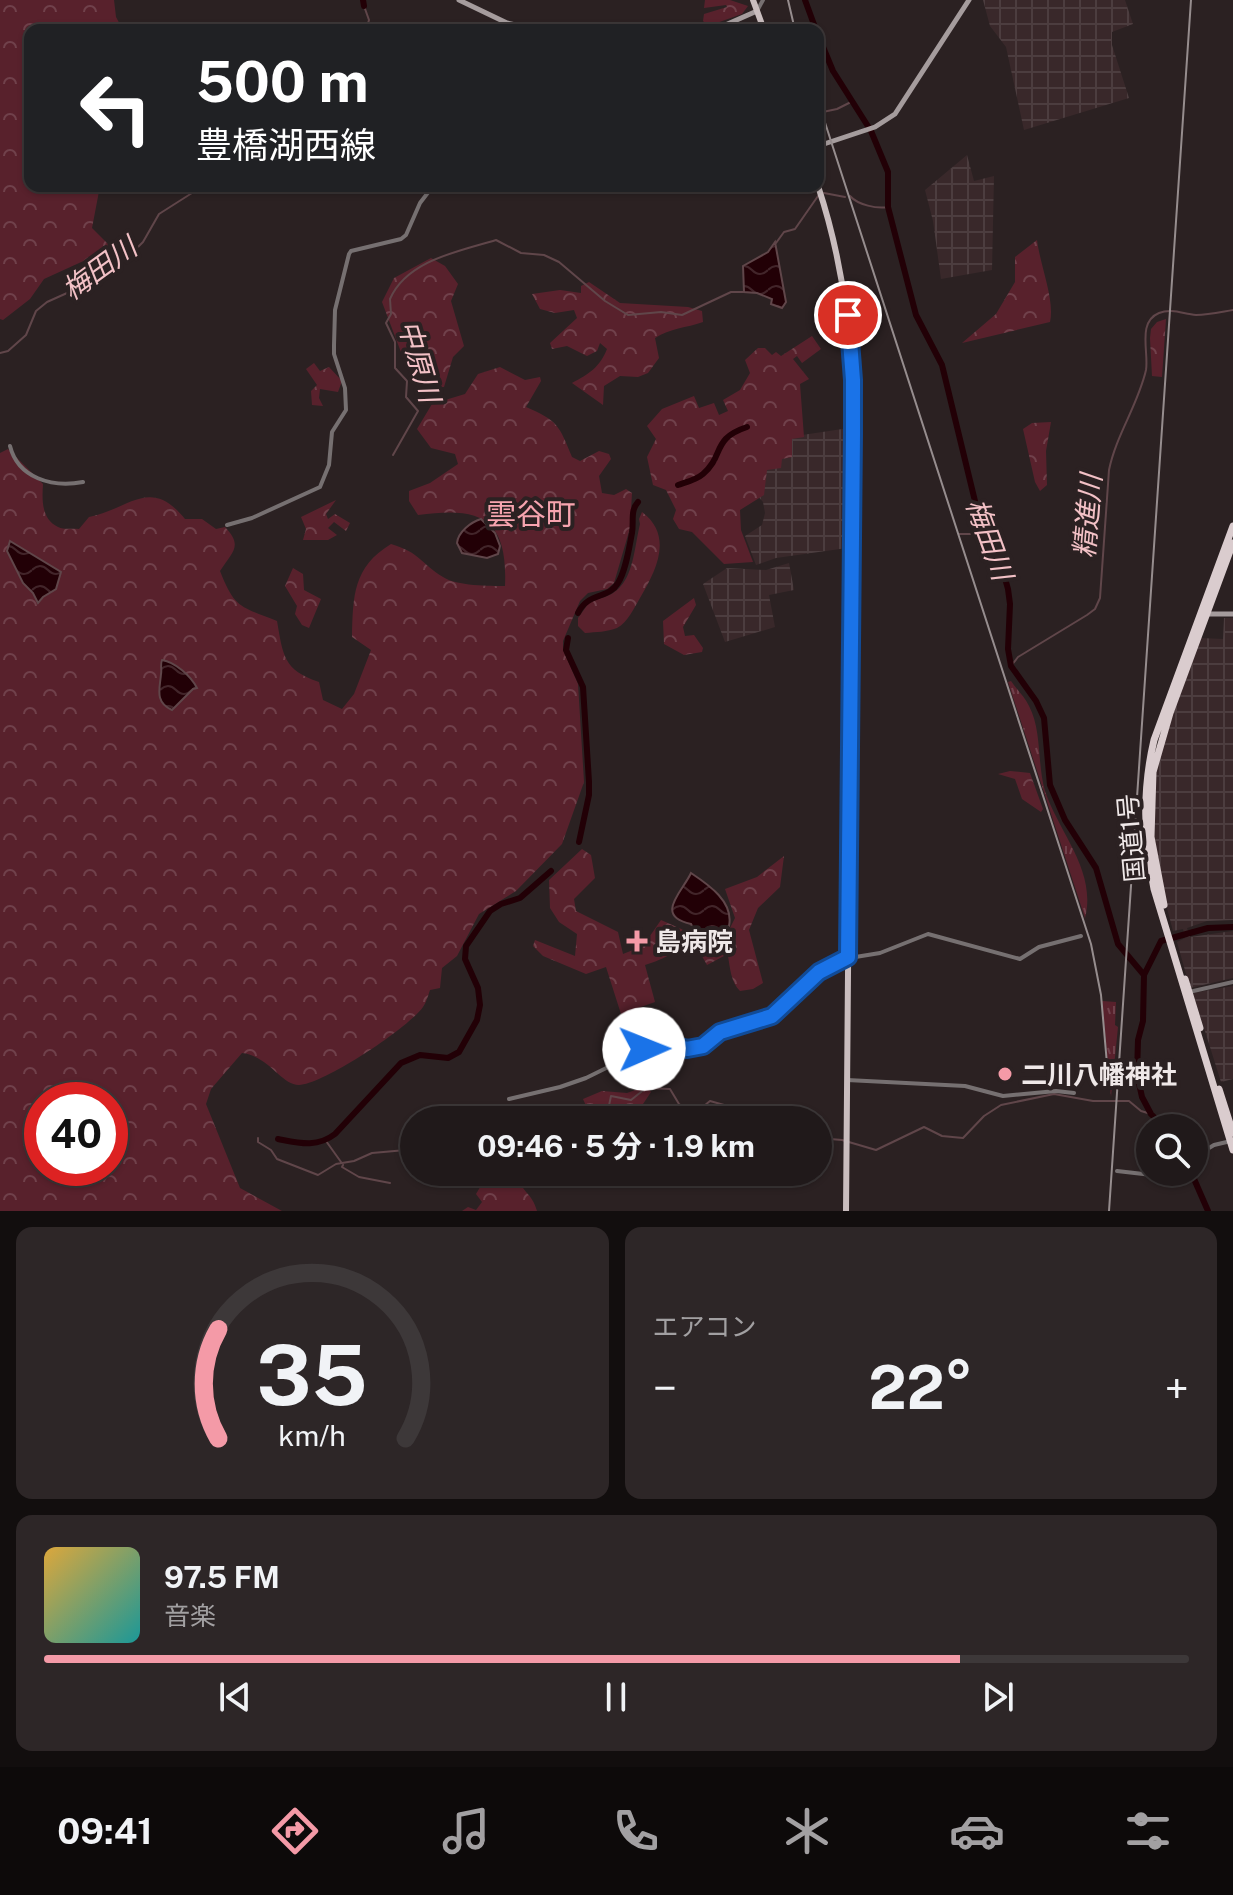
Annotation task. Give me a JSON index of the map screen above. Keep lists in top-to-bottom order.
{
  "streets": {
    "highway": ["国道1号"]
  },
  "districts": ["雲谷町"],
  "water": ["梅田川", "中原川", "精進川"],
  "places": {
    "health": ["島病院"],
    "other": ["二川八幡神社"]
  },
  "page": {
    "turn": ["500 m", "豊橋湖西線"],
    "limit": "40",
    "trip": "09:46 · 5 分 · 1.9 km",
    "tile": "エアコン",
    "heat": ["−", "22°", "+"],
    "song": ["97.5 FM", "音楽"],
    "tabs": "09:41",
    "gauge": ["35", "km/h"]
  }
}
